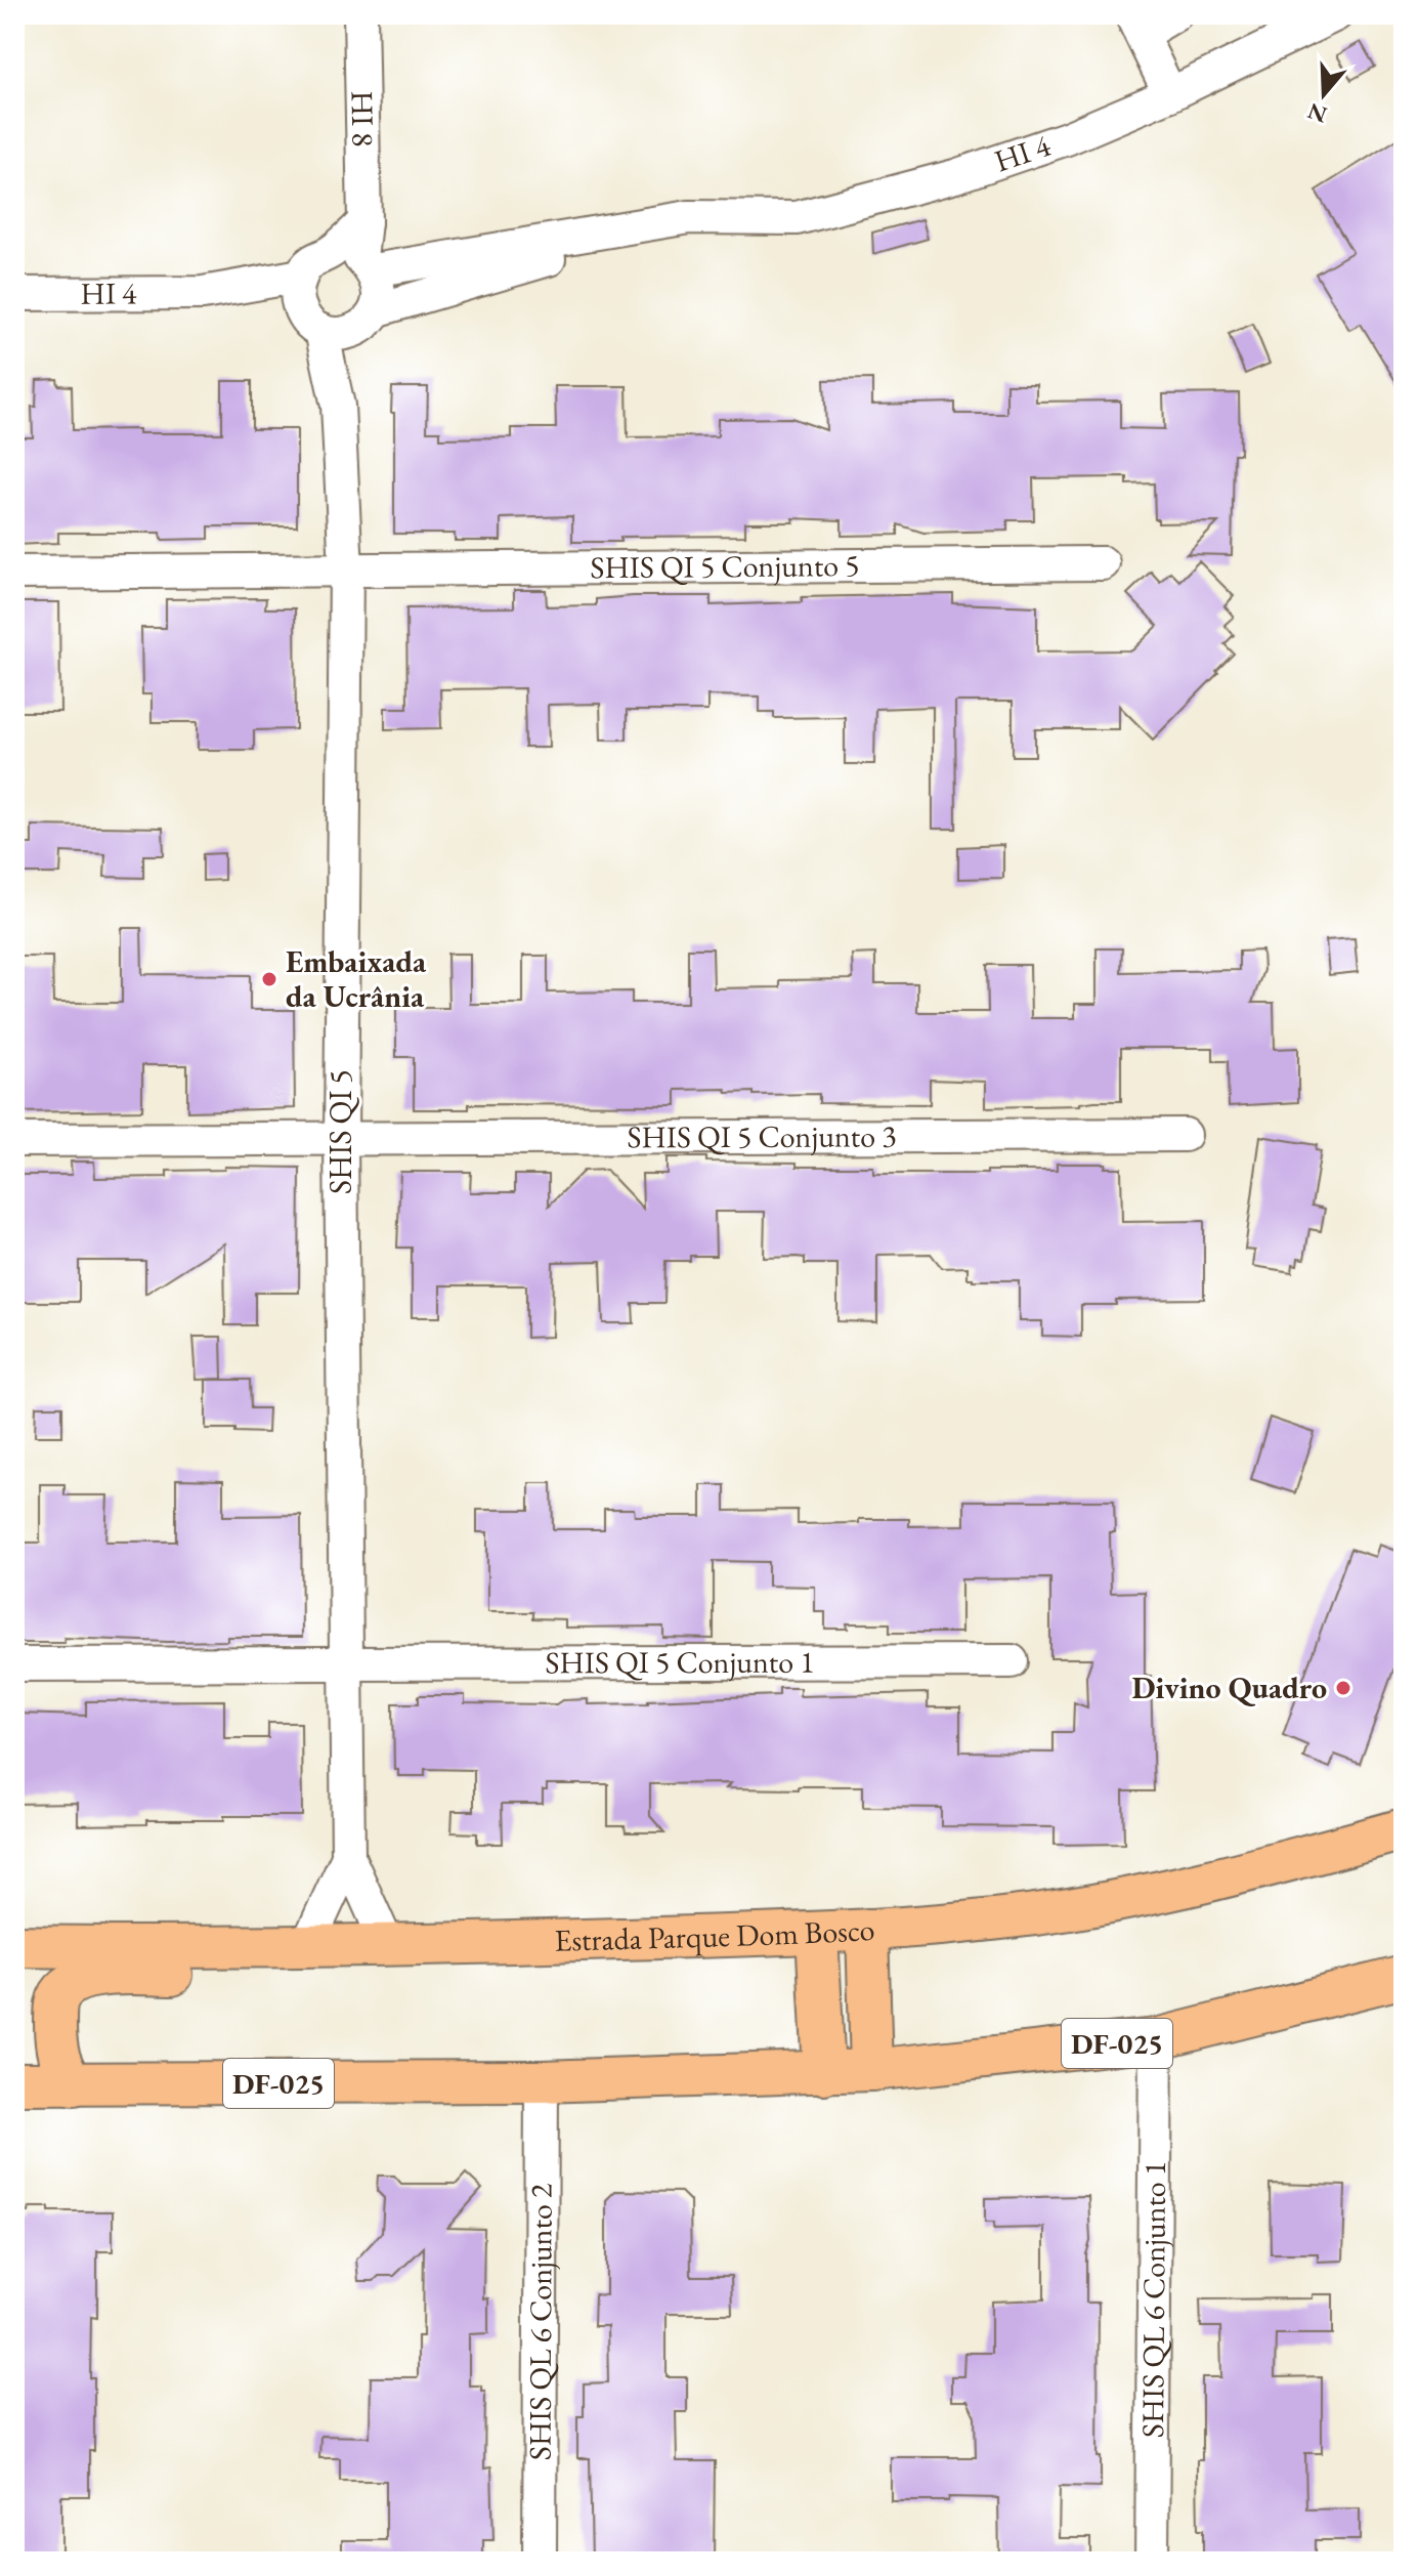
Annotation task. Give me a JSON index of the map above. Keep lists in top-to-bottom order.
{
  "streets": {
    "main road": ["Estrada Parque Dom Bosco", "DF-025"],
    "street": [
      "HI 8",
      "HI 4",
      "SHIS QI 5 Conjunto 5",
      "SHIS QI 5",
      "SHIS QI 5 Conjunto 3",
      "SHIS QI 5 Conjunto 1",
      "SHIS QL 6 Conjunto 1",
      "SHIS QL 6 Conjunto 2"
    ]
  },
  "crossings": [
    ["HI 8", "HI 4"],
    ["HI 8", "SHIS QI 5"],
    ["HI 4", "SHIS QI 5"],
    ["SHIS QI 5 Conjunto 5", "SHIS QI 5"],
    ["SHIS QI 5", "SHIS QI 5 Conjunto 3"],
    ["SHIS QI 5", "SHIS QI 5 Conjunto 1"],
    ["SHIS QI 5", "Estrada Parque Dom Bosco"],
    ["DF-025", "SHIS QL 6 Conjunto 1"],
    ["DF-025", "SHIS QL 6 Conjunto 2"]
  ],
  "places": ["Embaixada da Ucrânia", "Divino Quadro"],
  "north": "bottom"
}
